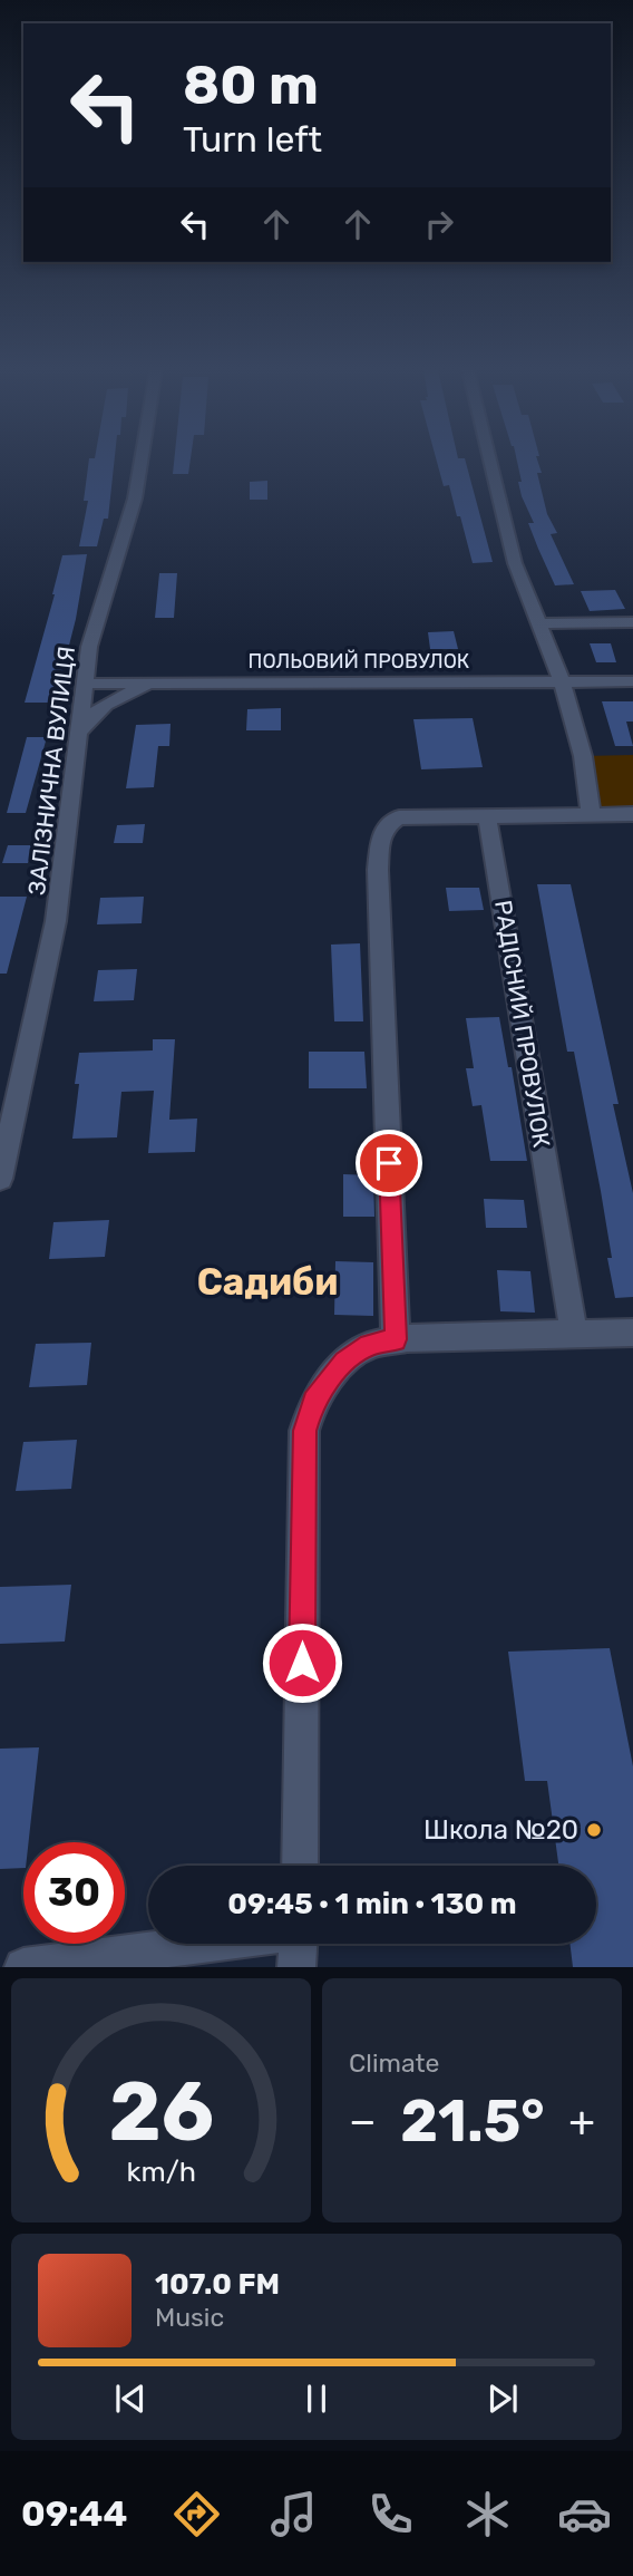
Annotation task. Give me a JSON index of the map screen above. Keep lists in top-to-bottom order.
{
  "streets": {
    "street": ["ПОЛЬОВИЙ ПРОВУЛОК", "ЗАЛІЗНИЧНА ВУЛИЦЯ", "РАДІСНИЙ ПРОВУЛОК"]
  },
  "crossings": [
    ["ПОЛЬОВИЙ ПРОВУЛОК", "ЗАЛІЗНИЧНА ВУЛИЦЯ"]
  ],
  "districts": ["Садиби"],
  "places": ["Школа №20"],
  "page": {
    "turn": ["80 m", "Turn left"],
    "limit": "30",
    "trip": "09:45 · 1 min · 130 m",
    "tile": "Climate",
    "heat": ["−", "21.5°", "+"],
    "song": ["107.0 FM", "Music"],
    "tabs": "09:44",
    "gauge": ["26", "km/h"]
  }
}
